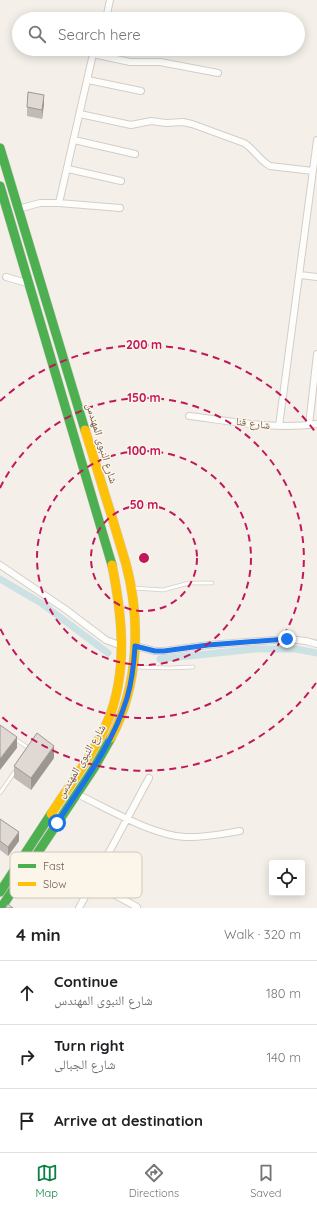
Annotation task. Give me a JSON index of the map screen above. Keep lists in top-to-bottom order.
{
  "streets": {
    "main road": ["شارع النبوى المهندس"],
    "street": ["شارع قنا"]
  },
  "legend": ["Fast", "Slow"],
  "page": {
    "search": "Search here",
    "heading": ["4 min", "Walk · 320 m"],
    "list": [
      ["Continue", "شارع النبوى المهندس", "180 m"],
      ["Turn right", "شارع الجبالى", "140 m"],
      "Arrive at destination"
    ],
    "nav": ["Map", "Directions", "Saved"]
  },
  "rings": [
    "200 m",
    "150 m",
    "100 m",
    "50 m"
  ]
}
